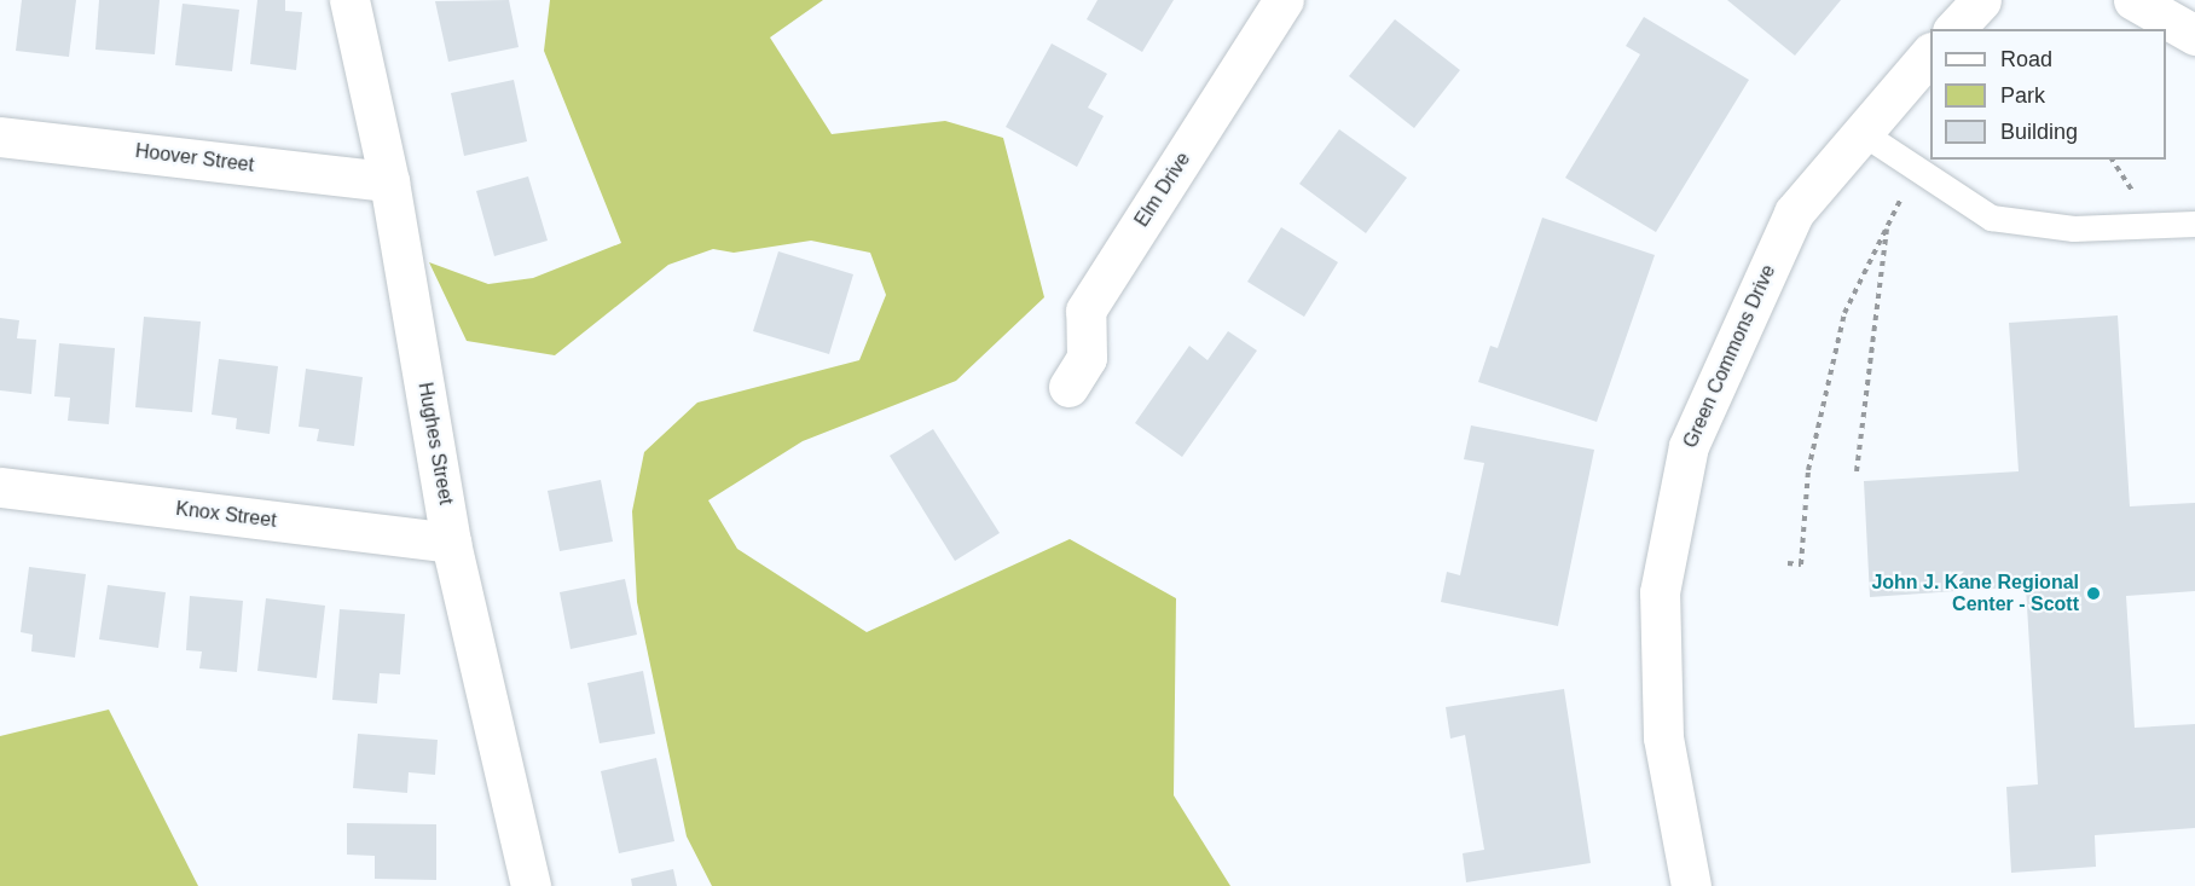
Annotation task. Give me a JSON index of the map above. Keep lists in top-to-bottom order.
{
  "streets": {
    "street": [
      "Hoover Street",
      "Elm Drive",
      "Green Commons Drive",
      "Hughes Street",
      "Knox Street"
    ]
  },
  "crossings": [
    ["Hoover Street", "Hughes Street"],
    ["Hughes Street", "Knox Street"]
  ],
  "places": ["John J. Kane Regional Center - Scott"],
  "legend": ["Road", "Park", "Building"]
}
